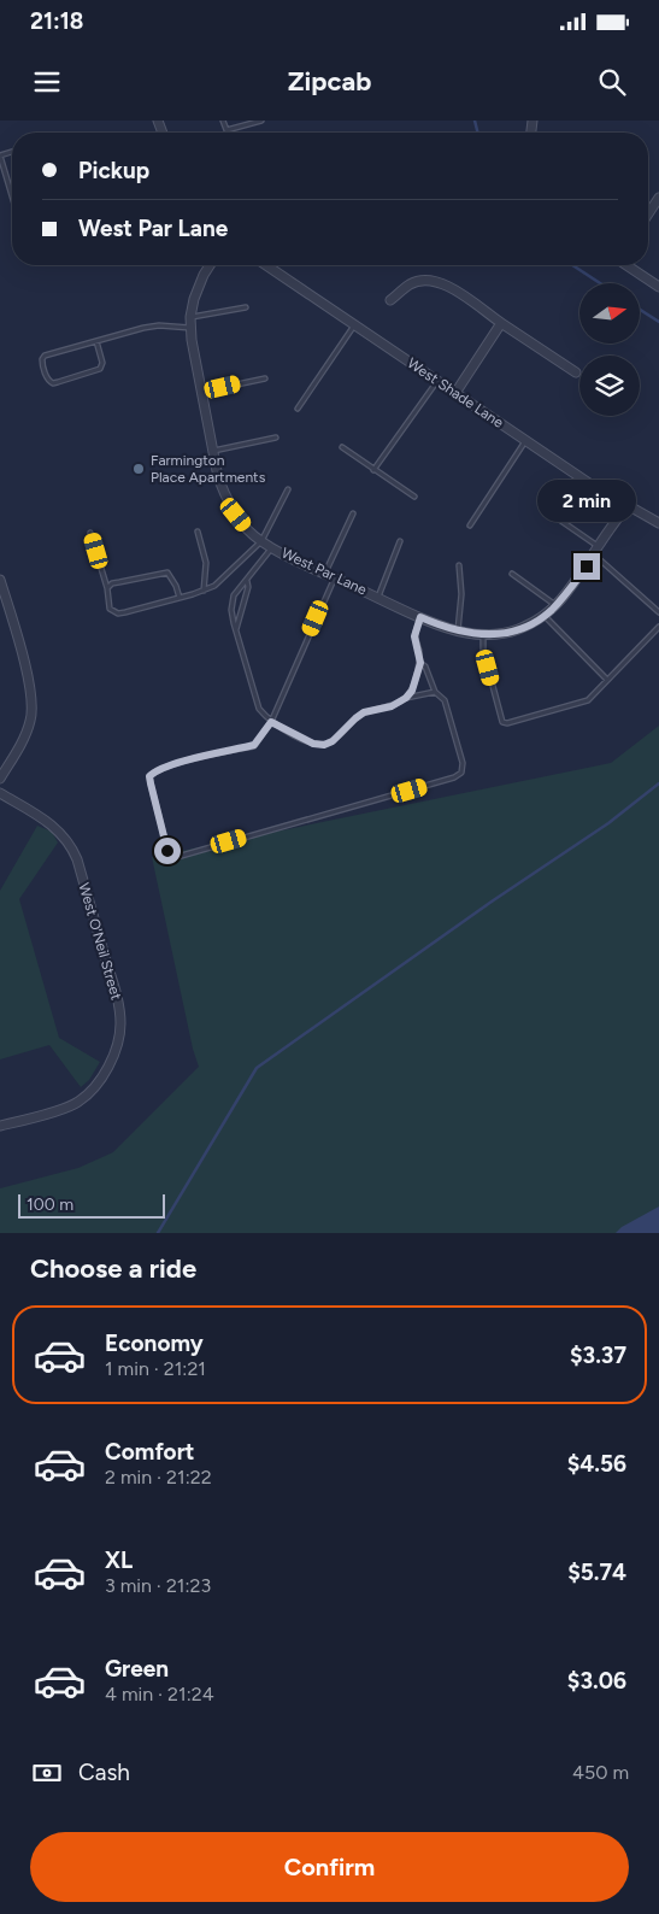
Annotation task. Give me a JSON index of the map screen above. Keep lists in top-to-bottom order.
{
  "streets": {
    "street": ["West Shade Lane", "West Par Lane", "West O'Neil Street"]
  },
  "crossings": [
    ["West Shade Lane", "West Par Lane"]
  ],
  "places": ["Farmington Place Apartments"],
  "scale_bar": "100 m",
  "north": "right",
  "page": {
    "status": "21:18",
    "header": "Zipcab",
    "banner": ["Pickup", "West Par Lane"],
    "bubble": "2 min",
    "scale": "100 m",
    "heading": "Choose a ride",
    "list": [
      {
        "name": "Economy",
        "note": "1 min · 21:21",
        "value": "$3.37"
      },
      {
        "name": "Comfort",
        "note": "2 min · 21:22",
        "value": "$4.56"
      },
      {
        "name": "XL",
        "note": "3 min · 21:23",
        "value": "$5.74"
      },
      {
        "name": "Green",
        "note": "4 min · 21:24",
        "value": "$3.06"
      }
    ],
    "pay": ["Cash", "450 m"],
    "buttons": "Confirm"
  }
}
